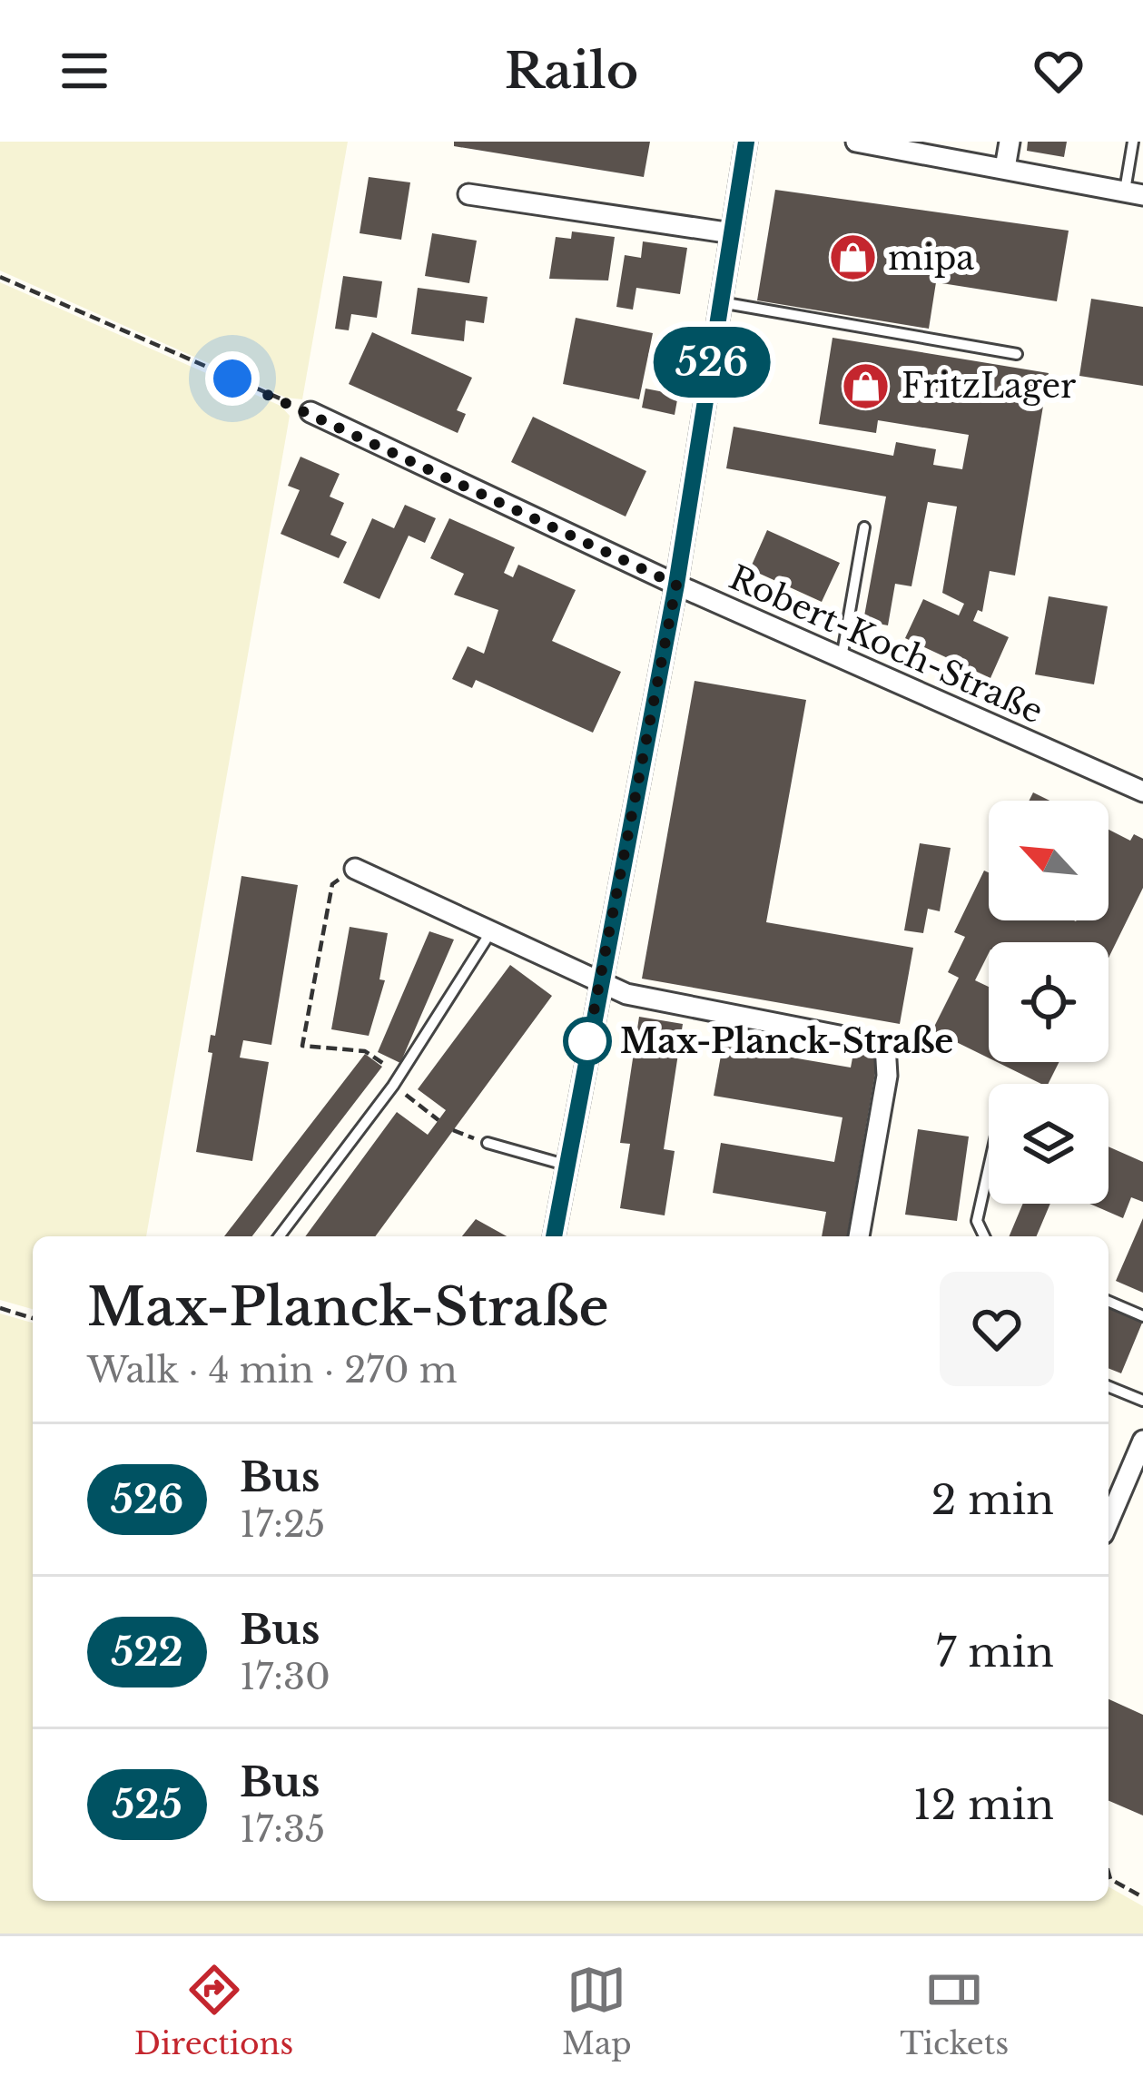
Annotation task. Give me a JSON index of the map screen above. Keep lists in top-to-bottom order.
{
  "streets": {
    "street": ["Robert-Koch-Straße"]
  },
  "places": {
    "shop": ["mipa", "FritzLager"],
    "other": ["Max-Planck-Straße"]
  },
  "lines": ["bus line 526"],
  "north": "top left",
  "page": {
    "header": "Railo",
    "on_map": "526",
    "heading": ["Max-Planck-Straße", "Walk · 4 min · 270 m"],
    "list": [
      {
        "mark": "526",
        "name": "Bus",
        "note": "17:25",
        "value": "2 min"
      },
      {
        "mark": "522",
        "name": "Bus",
        "note": "17:30",
        "value": "7 min"
      },
      {
        "mark": "525",
        "name": "Bus",
        "note": "17:35",
        "value": "12 min"
      }
    ],
    "tabs": ["Directions", "Map", "Tickets"]
  }
}
